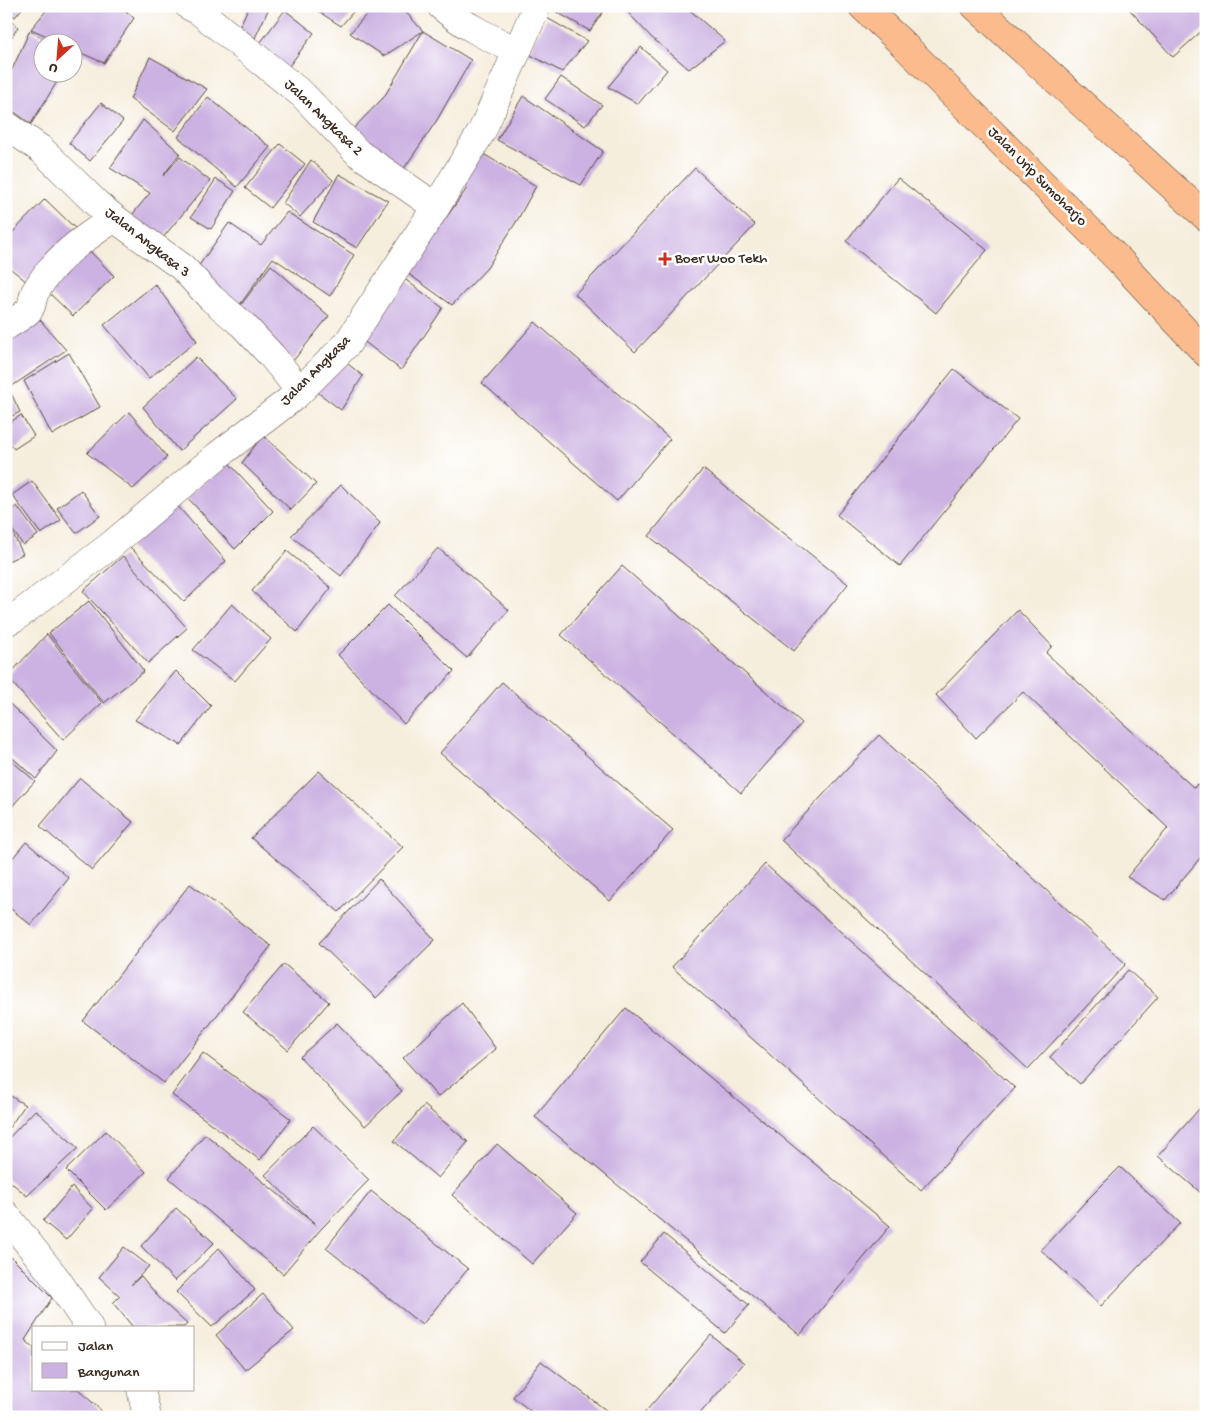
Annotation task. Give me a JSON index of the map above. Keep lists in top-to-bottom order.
{
  "streets": {
    "highway": ["Jalan Urip Sumoharjo"],
    "street": ["Jalan Angkasa 2", "Jalan Angkasa 3", "Jalan Angkasa"]
  },
  "crossings": [
    ["Jalan Angkasa 2", "Jalan Angkasa"],
    ["Jalan Angkasa 3", "Jalan Angkasa"]
  ],
  "places": {
    "health": ["Boer Woo Tekh"]
  },
  "legend": ["Jalan", "Bangunan"],
  "north": "bottom left"
}
